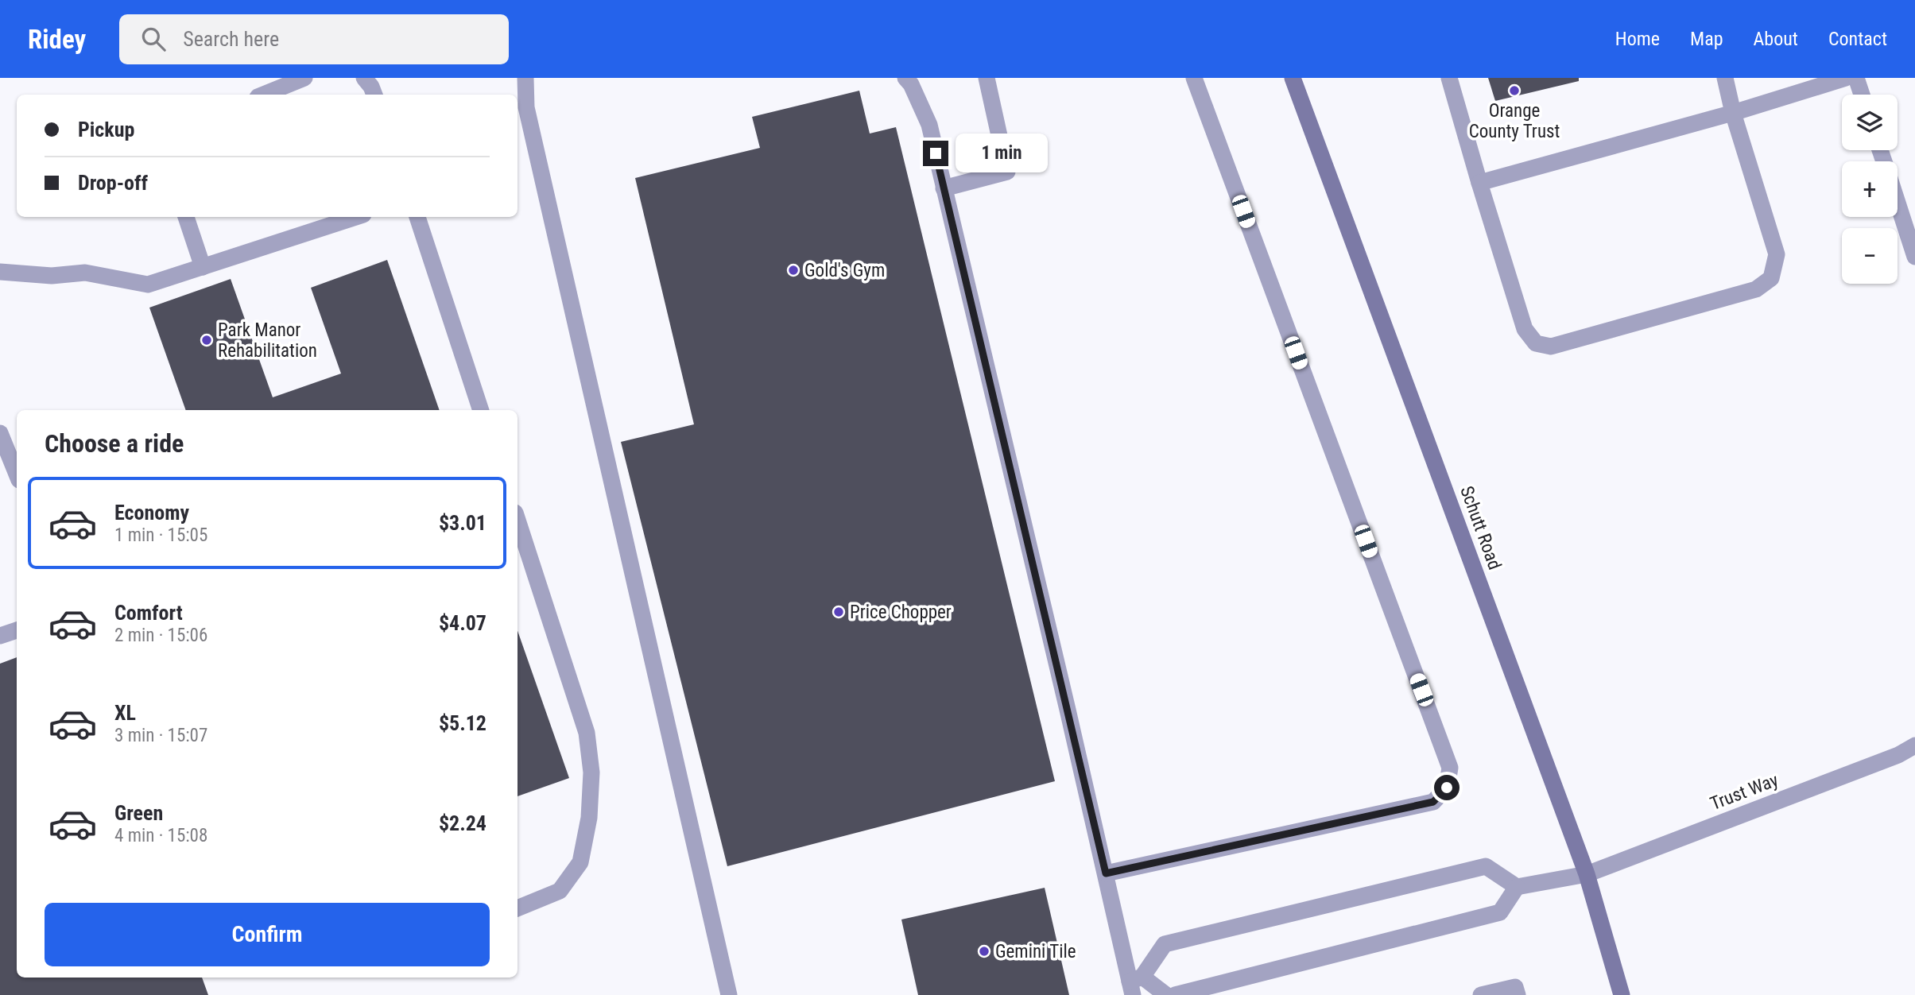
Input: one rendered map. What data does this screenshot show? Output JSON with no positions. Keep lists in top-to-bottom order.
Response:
{
  "streets": {
    "street": ["Schutt Road", "Trust Way"]
  },
  "crossings": [
    ["Schutt Road", "Trust Way"]
  ],
  "places": [
    "Orange County Trust",
    "Gold's Gym",
    "Park Manor Rehabilitation",
    "Price Chopper",
    "Gemini Tile"
  ],
  "page": {
    "header": "Ridey",
    "search": "Search here",
    "nav": [
      "Home",
      "Map",
      "About",
      "Contact"
    ],
    "map_buttons": ["+", "−"],
    "banner": ["Pickup", "Drop-off"],
    "bubble": "1 min",
    "heading": "Choose a ride",
    "list": [
      {
        "name": "Economy",
        "note": "1 min · 15:05",
        "value": "$3.01"
      },
      {
        "name": "Comfort",
        "note": "2 min · 15:06",
        "value": "$4.07"
      },
      {
        "name": "XL",
        "note": "3 min · 15:07",
        "value": "$5.12"
      },
      {
        "name": "Green",
        "note": "4 min · 15:08",
        "value": "$2.24"
      }
    ],
    "buttons": "Confirm"
  }
}
